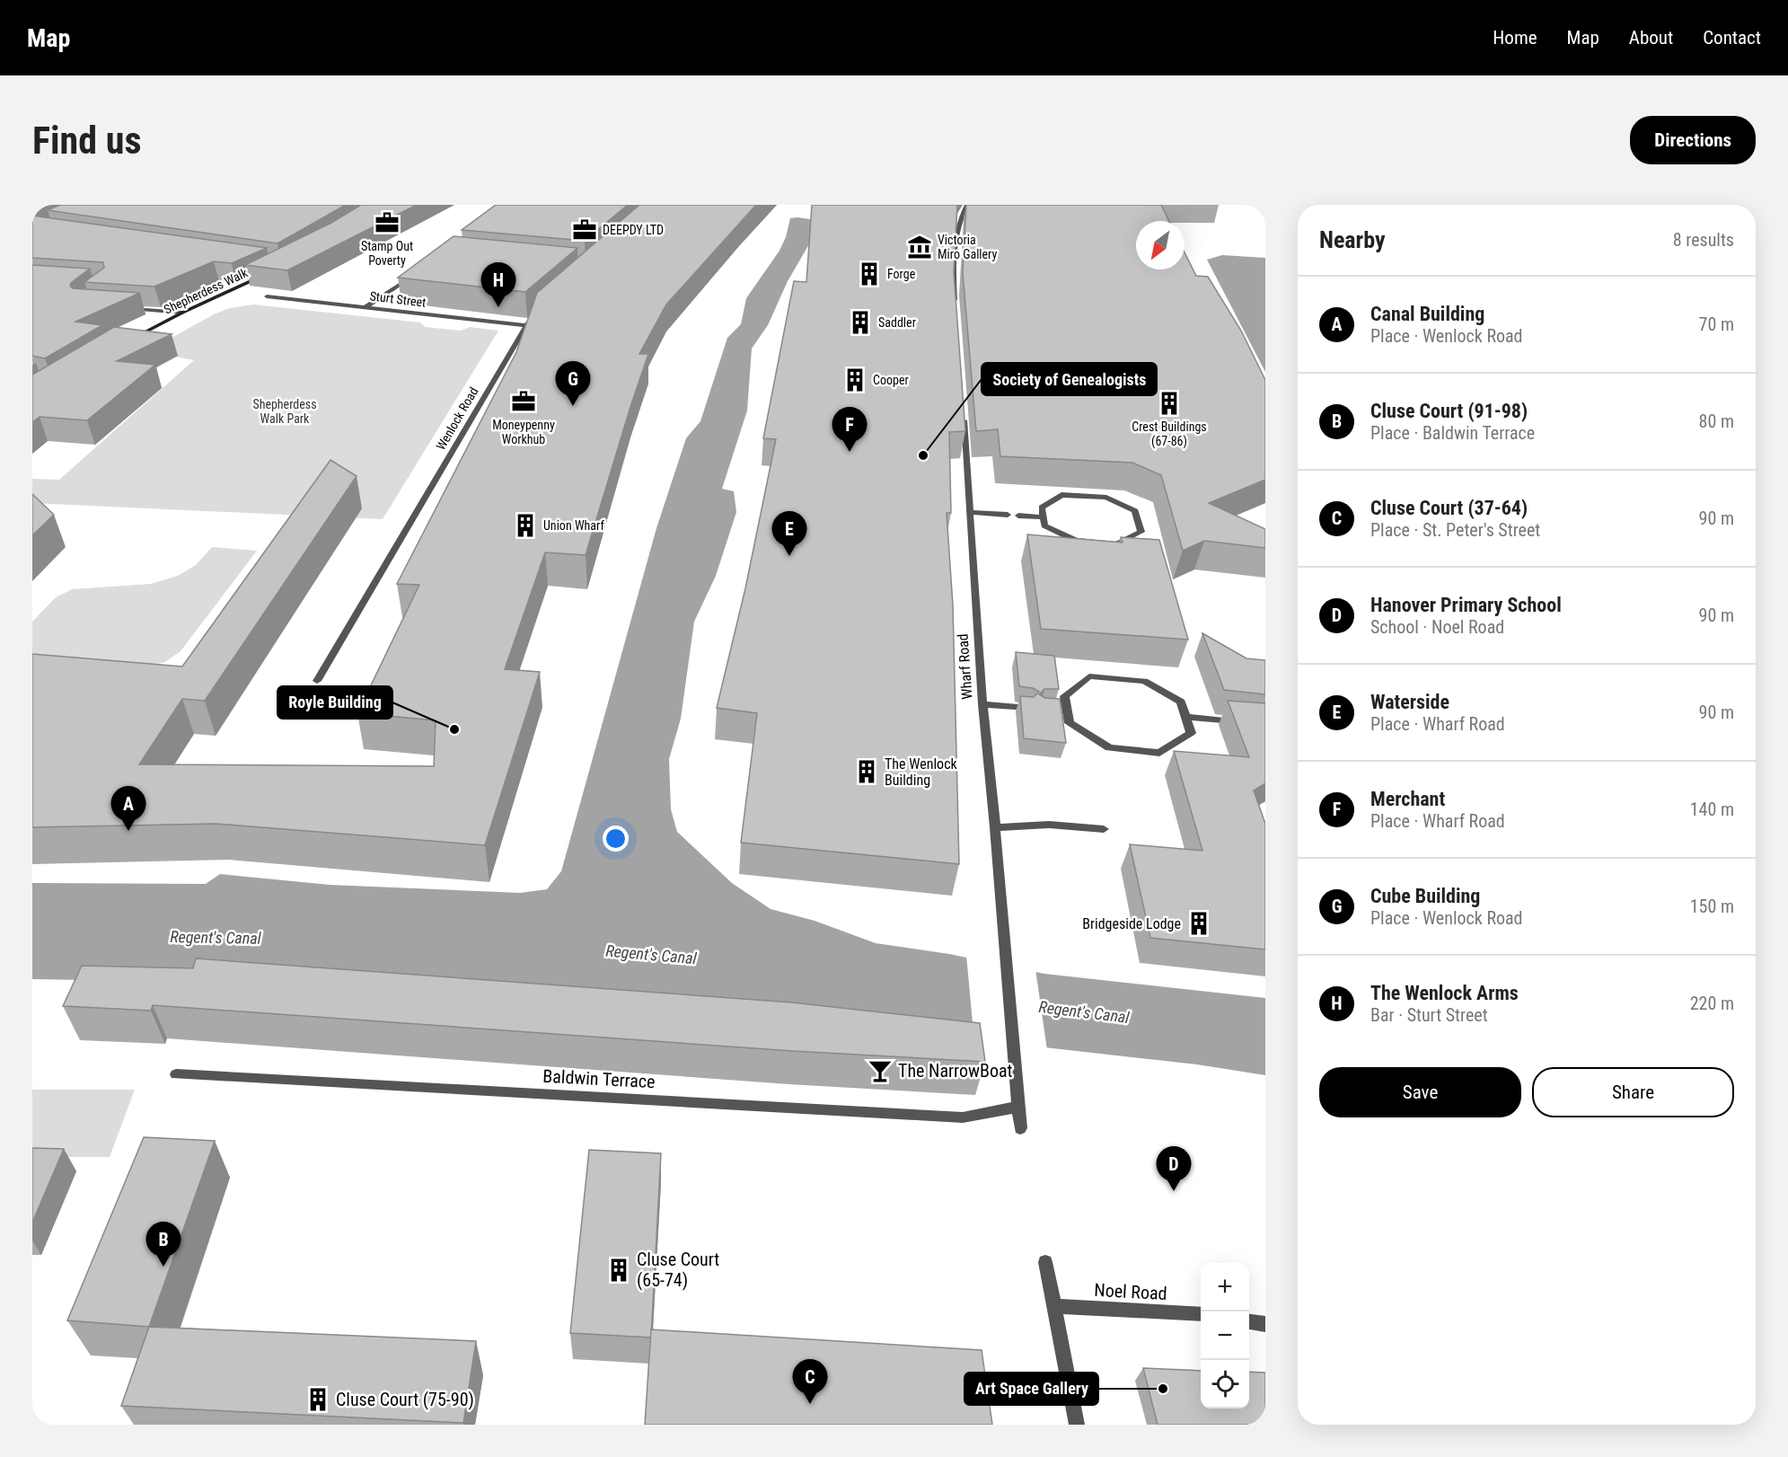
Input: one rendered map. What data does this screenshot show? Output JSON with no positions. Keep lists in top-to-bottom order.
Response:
{
  "streets": {
    "main road": ["Shepherdess Walk"],
    "street": [
      "Sturt Street",
      "Wenlock Road",
      "Wharf Road",
      "Baldwin Terrace",
      "Noel Road"
    ]
  },
  "crossings": [
    ["Sturt Street", "Wenlock Road"],
    ["Wharf Road", "Baldwin Terrace"]
  ],
  "water": ["Regent's Canal"],
  "parks": ["Shepherdess Walk Park"],
  "places": {
    "office": ["Stamp Out Poverty", "DEEPDY LTD", "Moneypenny Workhub"],
    "museum": ["Victoria Miro Gallery"],
    "building": [
      "Forge",
      "Saddler",
      "Cooper",
      "Crest Buildings (67-86)",
      "Union Wharf",
      "The Wenlock Building",
      "Bridgeside Lodge",
      "Cluse Court (65-74)",
      "Cluse Court (75-90)"
    ],
    "other": ["Society of Genealogists", "Royle Building", "Art Space Gallery"],
    "bar": ["The NarrowBoat"]
  },
  "north": "bottom left",
  "page": {
    "header": "Map",
    "nav": [
      "Home",
      "Map",
      "About",
      "Contact"
    ],
    "buttons": [
      "Directions",
      ["Save", "Share"]
    ],
    "title": "Find us",
    "heading": ["Nearby", "8 results"],
    "pins": [
      "H",
      "G",
      "F",
      "E",
      "A",
      "D",
      "B",
      "C"
    ],
    "list": [
      {
        "mark": "A",
        "name": "Canal Building",
        "note": "Place · Wenlock Road",
        "value": "70 m"
      },
      {
        "mark": "B",
        "name": "Cluse Court (91-98)",
        "note": "Place · Baldwin Terrace",
        "value": "80 m"
      },
      {
        "mark": "C",
        "name": "Cluse Court (37-64)",
        "note": "Place · St. Peter's Street",
        "value": "90 m"
      },
      {
        "mark": "D",
        "name": "Hanover Primary School",
        "note": "School · Noel Road",
        "value": "90 m"
      },
      {
        "mark": "E",
        "name": "Waterside",
        "note": "Place · Wharf Road",
        "value": "90 m"
      },
      {
        "mark": "F",
        "name": "Merchant",
        "note": "Place · Wharf Road",
        "value": "140 m"
      },
      {
        "mark": "G",
        "name": "Cube Building",
        "note": "Place · Wenlock Road",
        "value": "150 m"
      },
      {
        "mark": "H",
        "name": "The Wenlock Arms",
        "note": "Bar · Sturt Street",
        "value": "220 m"
      }
    ],
    "map_buttons": ["+", "−"]
  }
}
